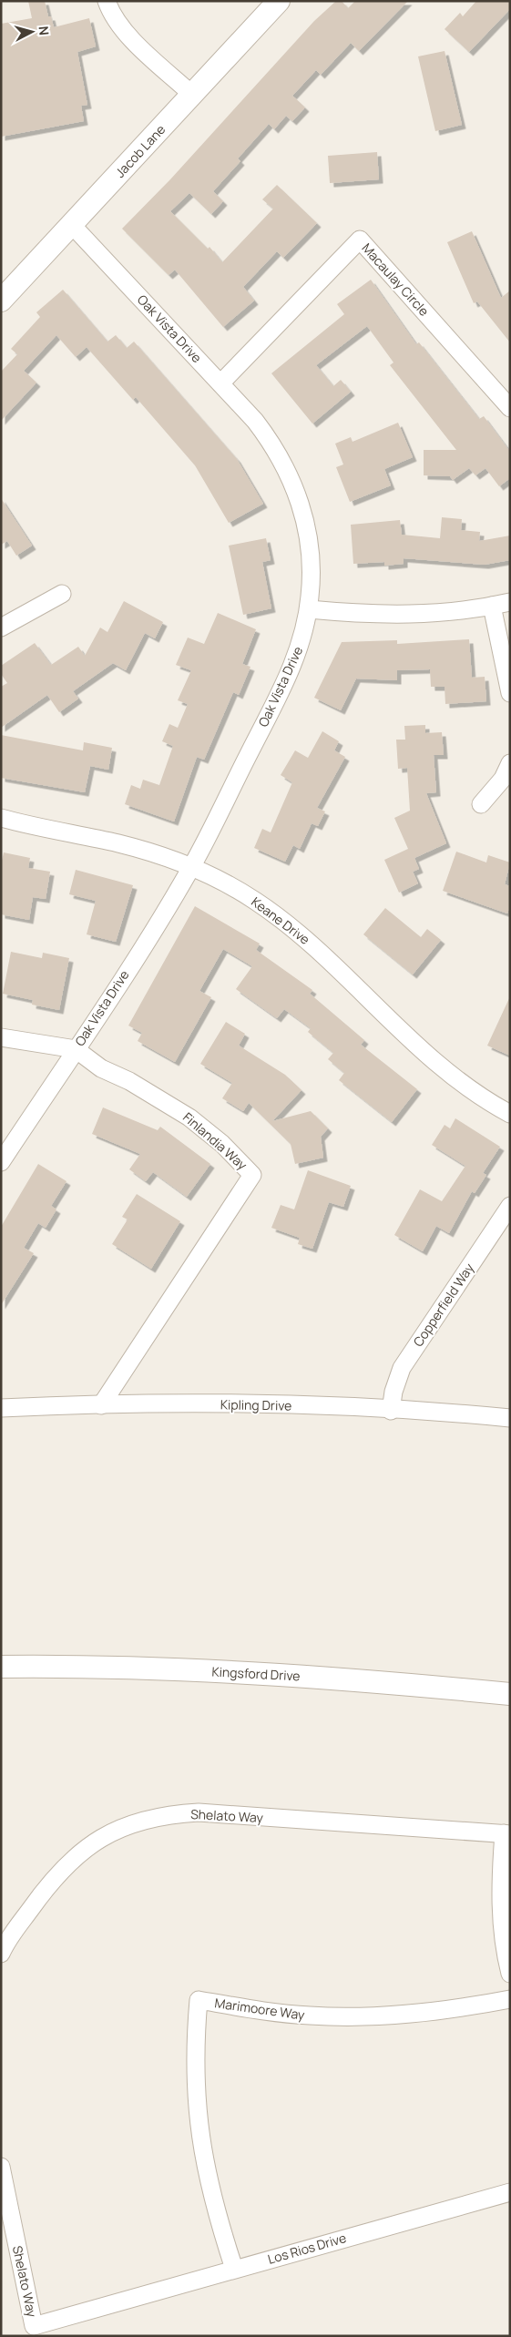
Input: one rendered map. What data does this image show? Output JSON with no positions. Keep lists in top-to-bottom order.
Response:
{
  "streets": {
    "street": [
      "Jacob Lane",
      "Macaulay Circle",
      "Oak Vista Drive",
      "Keane Drive",
      "Finlandia Way",
      "Copperfield Way",
      "Kipling Drive",
      "Kingsford Drive",
      "Shelato Way",
      "Marimoore Way",
      "Los Rios Drive"
    ]
  },
  "crossings": [
    ["Jacob Lane", "Oak Vista Drive"],
    ["Macaulay Circle", "Oak Vista Drive"],
    ["Oak Vista Drive", "Keane Drive"],
    ["Oak Vista Drive", "Finlandia Way"],
    ["Finlandia Way", "Kipling Drive"],
    ["Copperfield Way", "Kipling Drive"],
    ["Shelato Way", "Los Rios Drive"],
    ["Marimoore Way", "Los Rios Drive"]
  ],
  "north": "right"
}
